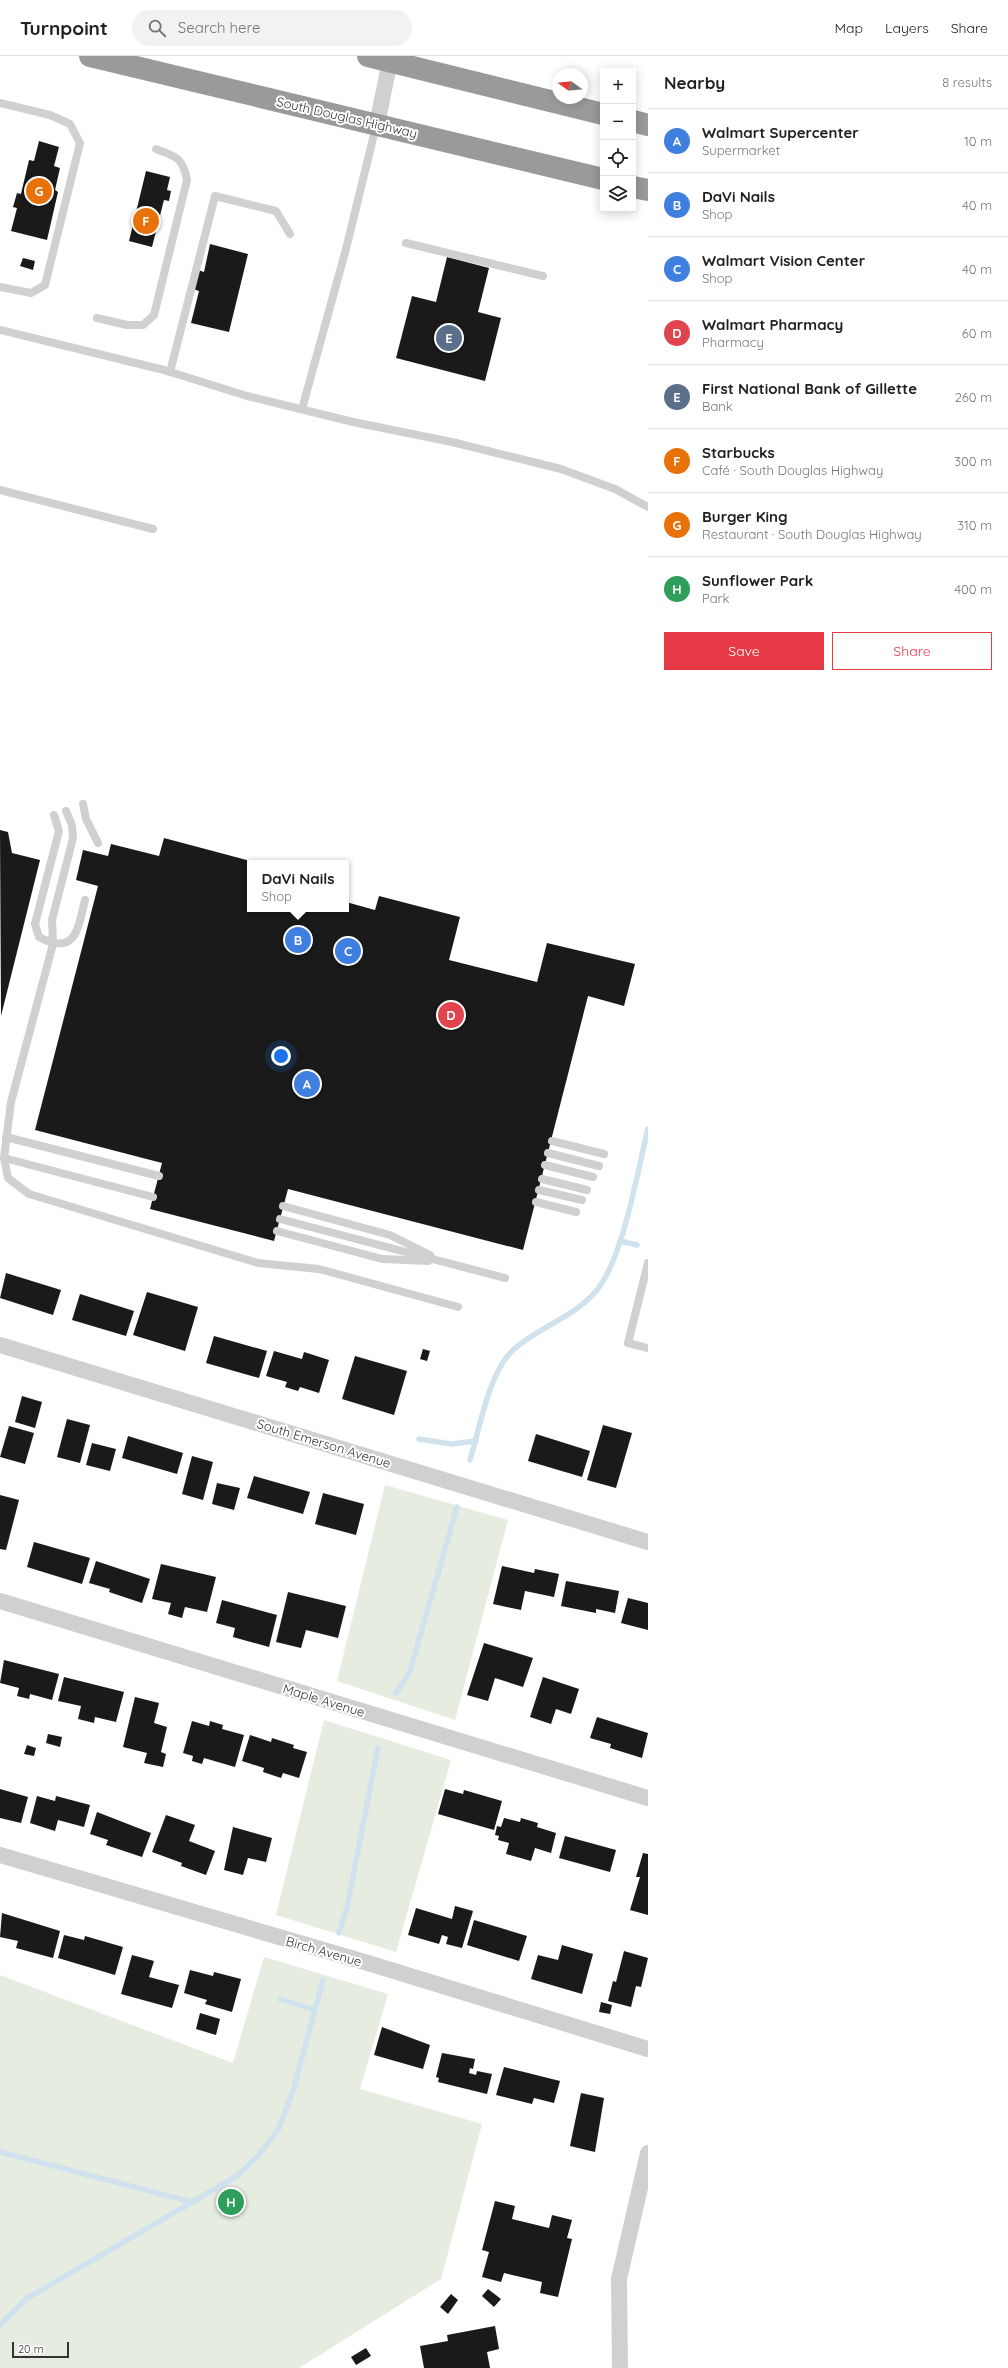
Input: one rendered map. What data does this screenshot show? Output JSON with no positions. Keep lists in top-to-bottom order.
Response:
{
  "streets": {
    "highway": ["South Douglas Highway"],
    "street": ["South Emerson Avenue", "Maple Avenue", "Birch Avenue"]
  },
  "scale_bar": "20 m",
  "north": "left",
  "page": {
    "header": "Turnpoint",
    "search": "Search here",
    "nav": ["Map", "Layers", "Share"],
    "heading": ["Nearby", "8 results"],
    "map_buttons": ["+", "−"],
    "list": [
      {
        "mark": "A",
        "name": "Walmart Supercenter",
        "note": "Supermarket",
        "value": "10 m"
      },
      {
        "mark": "B",
        "name": "DaVi Nails",
        "note": "Shop",
        "value": "40 m"
      },
      {
        "mark": "C",
        "name": "Walmart Vision Center",
        "note": "Shop",
        "value": "40 m"
      },
      {
        "mark": "D",
        "name": "Walmart Pharmacy",
        "note": "Pharmacy",
        "value": "60 m"
      },
      {
        "mark": "E",
        "name": "First National Bank of Gillette",
        "note": "Bank",
        "value": "260 m"
      },
      {
        "mark": "F",
        "name": "Starbucks",
        "note": "Café · South Douglas Highway",
        "value": "300 m"
      },
      {
        "mark": "G",
        "name": "Burger King",
        "note": "Restaurant · South Douglas Highway",
        "value": "310 m"
      },
      {
        "mark": "H",
        "name": "Sunflower Park",
        "note": "Park",
        "value": "400 m"
      }
    ],
    "pins": [
      "G",
      "F",
      "E",
      "B",
      "C",
      "D",
      "A",
      "H"
    ],
    "buttons": ["Save", "Share"],
    "popup": ["DaVi Nails", "Shop"],
    "scale": "20 m"
  }
}
